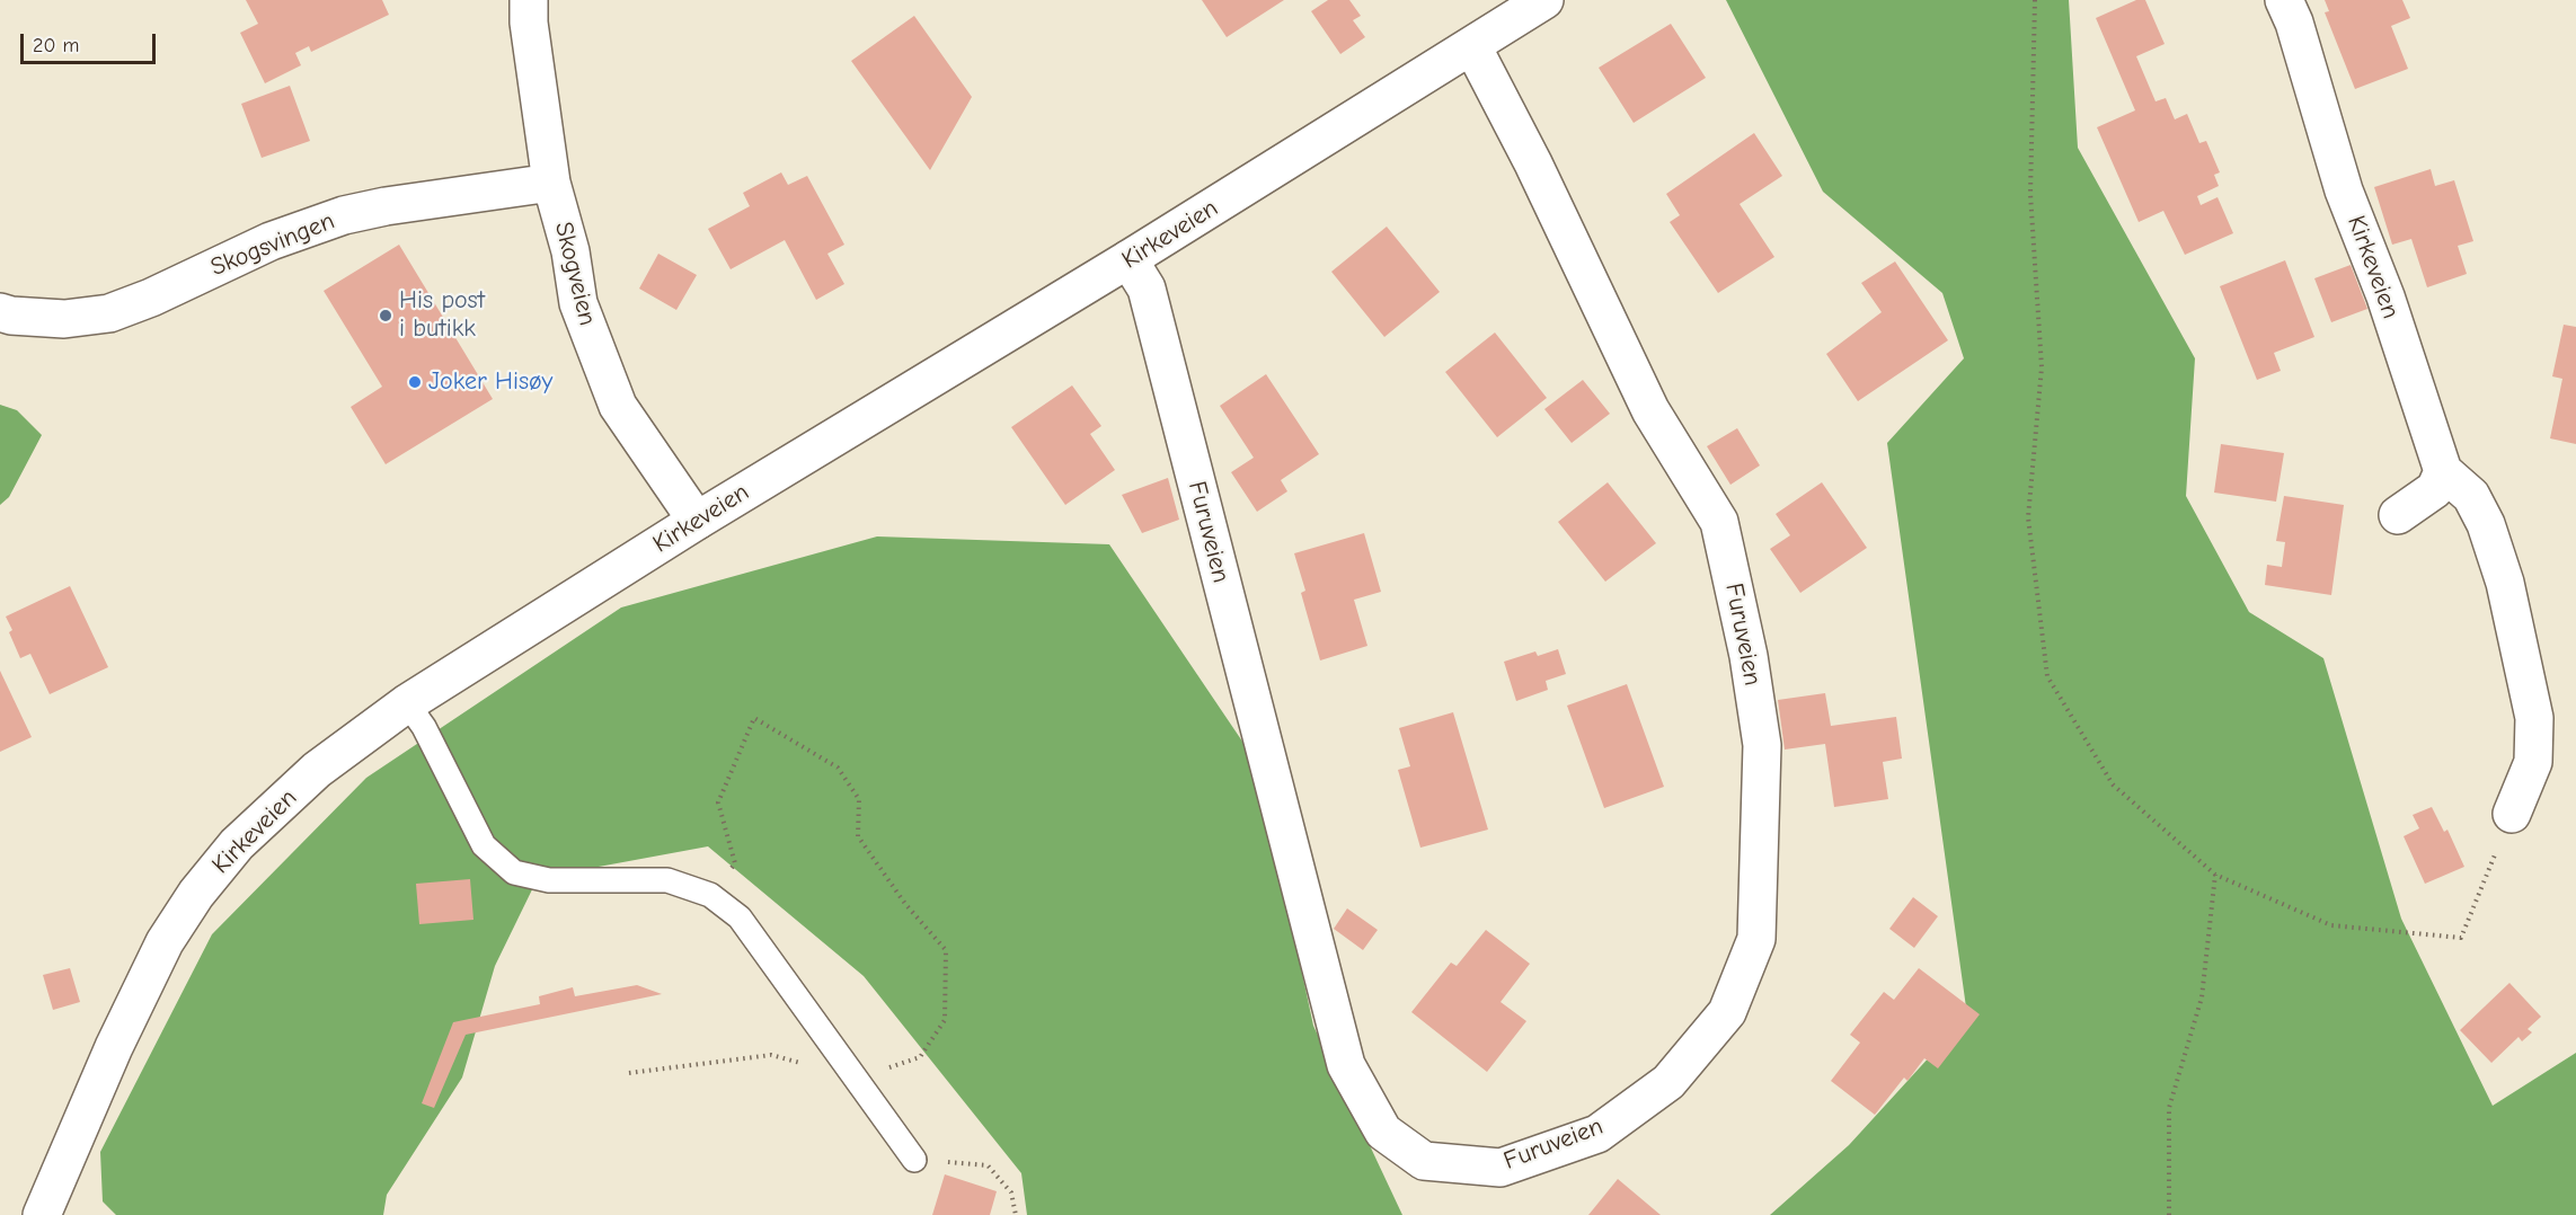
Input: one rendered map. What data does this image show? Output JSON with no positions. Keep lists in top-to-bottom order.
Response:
{
  "streets": {
    "street": [
      "Kirkeveien",
      "Skogsvingen",
      "Skogveien",
      "Furuveien"
    ]
  },
  "crossings": [
    ["Kirkeveien", "Skogveien"],
    ["Kirkeveien", "Furuveien"],
    ["Skogsvingen", "Skogveien"]
  ],
  "places": ["His post i butikk", "Joker Hisøy"],
  "scale_bar": "20 m"
}
